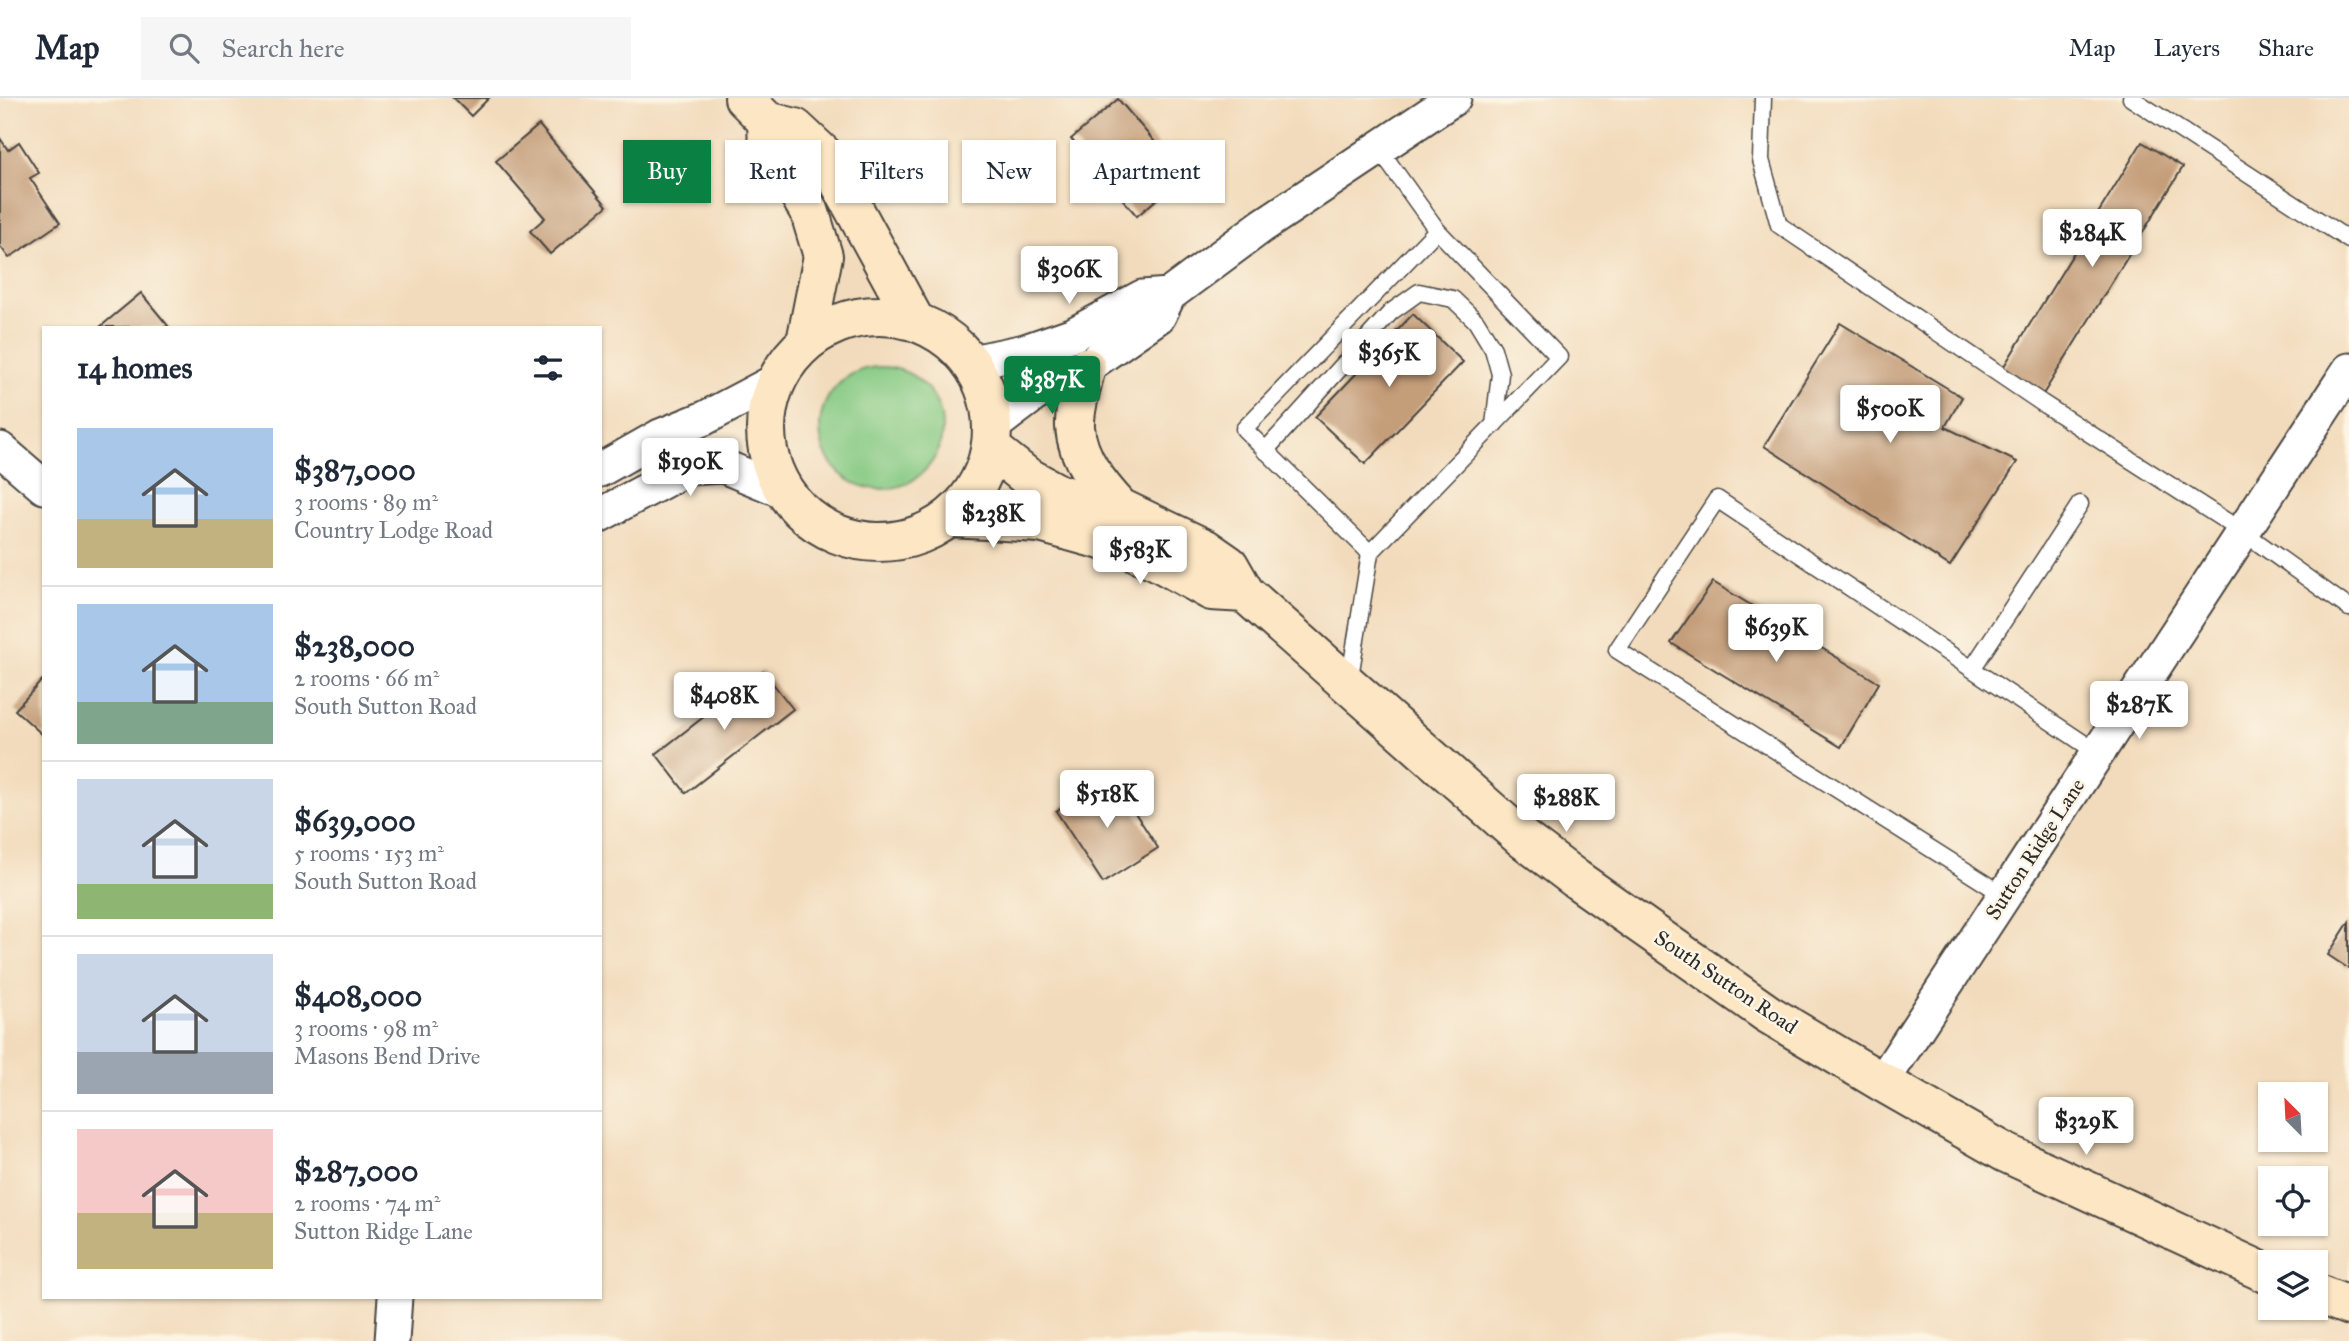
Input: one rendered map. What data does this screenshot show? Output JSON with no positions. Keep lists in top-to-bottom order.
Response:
{
  "streets": {
    "main road": ["South Sutton Road"],
    "street": ["Sutton Ridge Lane"]
  },
  "crossings": [
    ["Sutton Ridge Lane", "South Sutton Road"]
  ],
  "north": "top left",
  "page": {
    "header": "Map",
    "search": "Search here",
    "nav": ["Map", "Layers", "Share"],
    "chip": [
      "Buy",
      "Rent",
      "Filters",
      "New",
      "Apartment"
    ],
    "price": [
      "$284K",
      "$306K",
      "$365K",
      "$387K",
      "$500K",
      "$190K",
      "$238K",
      "$583K",
      "$639K",
      "$408K",
      "$287K",
      "$518K",
      "$288K",
      "$329K"
    ],
    "heading": "14 homes",
    "list": [
      {
        "name": "$387,000",
        "note": "3 rooms · 89 m² · Country Lodge Road"
      },
      {
        "name": "$238,000",
        "note": "2 rooms · 66 m² · South Sutton Road"
      },
      {
        "name": "$639,000",
        "note": "5 rooms · 153 m² · South Sutton Road"
      },
      {
        "name": "$408,000",
        "note": "3 rooms · 98 m² · Masons Bend Drive"
      },
      {
        "name": "$287,000",
        "note": "2 rooms · 74 m² · Sutton Ridge Lane"
      }
    ]
  }
}
